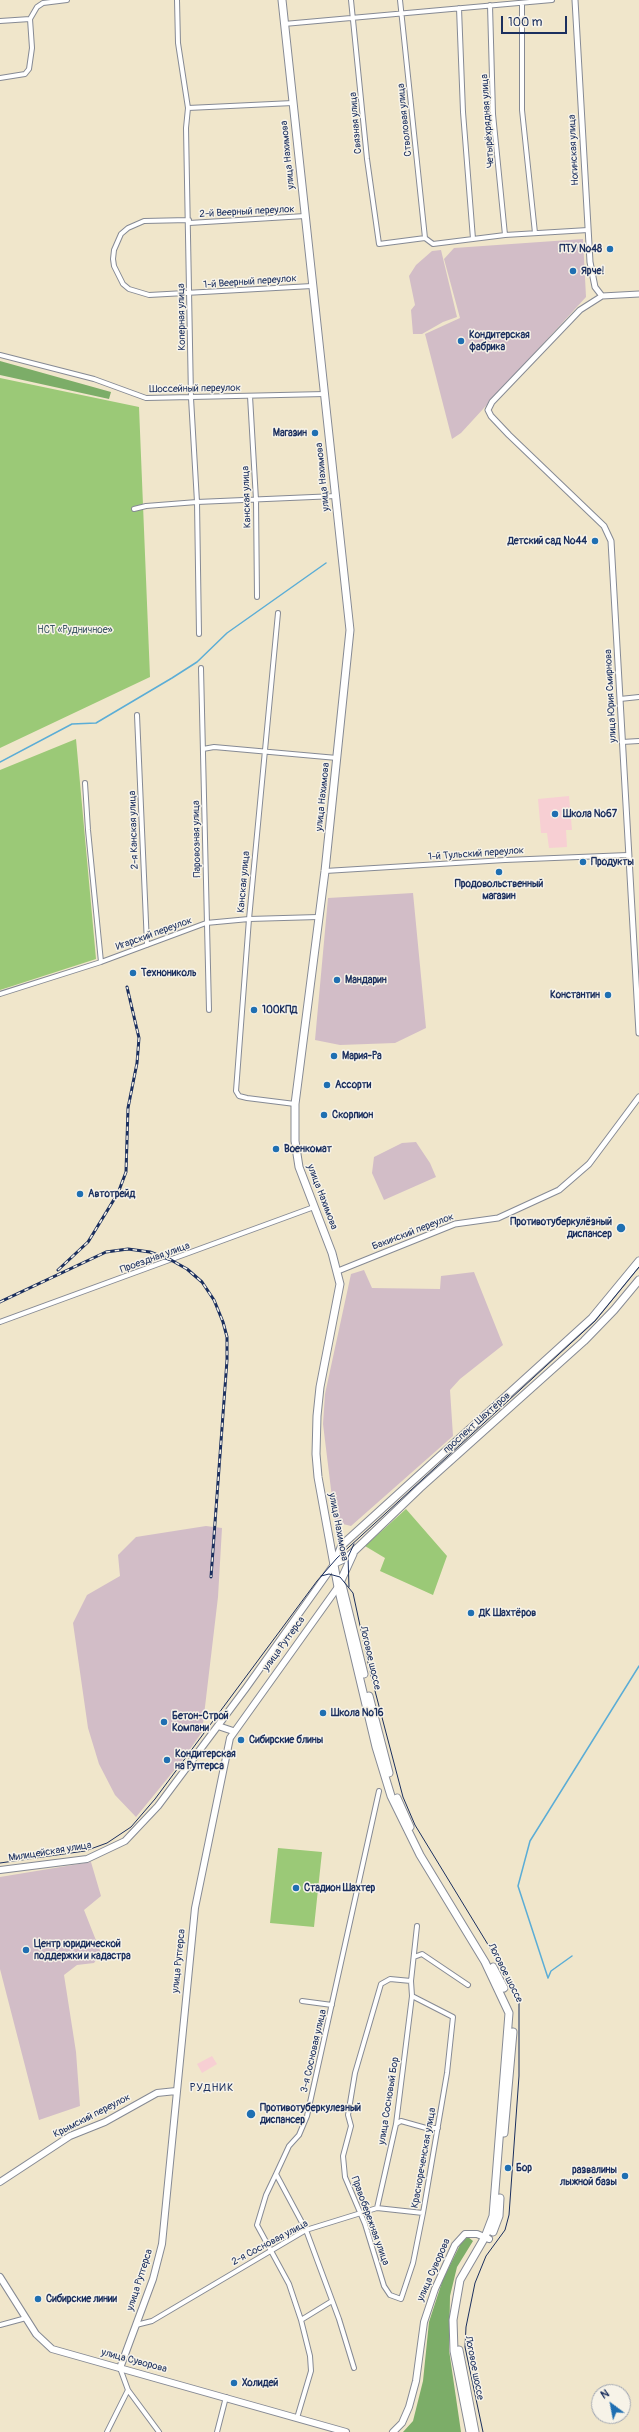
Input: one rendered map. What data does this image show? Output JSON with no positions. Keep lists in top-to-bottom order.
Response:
{
  "streets": {
    "main road": [
      "улица Нахимова",
      "проспект Шахтёров",
      "улица Рутгерса",
      "Логовое шоссе",
      "Милицейская улица",
      "Крымский переулок",
      "улица Суворова"
    ],
    "street": [
      "Стволовая улица",
      "Четырёхрядная улица",
      "Связная улица",
      "Ногинская улица",
      "2-й Веерный переулок",
      "1-й Веерный переулок",
      "Коперная улица",
      "Шоссейный переулок",
      "Канская улица",
      "улица Юрия Смирнова",
      "2-я Канская улица",
      "Паровозная улица",
      "1-й Тульский переулок",
      "Игарский переулок",
      "Бакинский переулок",
      "Проездная улица",
      "3-я Сосновая улица",
      "улица Сосновый Бор",
      "Краснореченская улица",
      "Правобережная улица",
      "2-я Сосновая улица"
    ]
  },
  "crossings": [
    ["Стволовая улица", "Связная улица"],
    ["Ногинская улица", "улица Юрия Смирнова"],
    ["улица Нахимова", "2-й Веерный переулок"],
    ["улица Нахимова", "1-й Веерный переулок"],
    ["улица Нахимова", "Шоссейный переулок"],
    ["улица Нахимова", "Канская улица"],
    ["улица Нахимова", "1-й Тульский переулок"],
    ["улица Нахимова", "Игарский переулок"],
    ["улица Нахимова", "Бакинский переулок"],
    ["улица Нахимова", "Проездная улица"],
    ["улица Нахимова", "проспект Шахтёров"],
    ["улица Нахимова", "улица Рутгерса"],
    ["улица Нахимова", "Логовое шоссе"],
    ["2-й Веерный переулок", "1-й Веерный переулок"],
    ["2-й Веерный переулок", "Коперная улица"],
    ["1-й Веерный переулок", "Коперная улица"],
    ["Коперная улица", "Шоссейный переулок"],
    ["Шоссейный переулок", "Канская улица"],
    ["Канская улица", "Игарский переулок"],
    ["улица Юрия Смирнова", "1-й Тульский переулок"],
    ["2-я Канская улица", "Игарский переулок"],
    ["Паровозная улица", "Игарский переулок"],
    ["проспект Шахтёров", "улица Рутгерса"],
    ["проспект Шахтёров", "Логовое шоссе"],
    ["улица Рутгерса", "Логовое шоссе"],
    ["улица Рутгерса", "Милицейская улица"],
    ["улица Рутгерса", "Крымский переулок"],
    ["улица Рутгерса", "2-я Сосновая улица"],
    ["улица Рутгерса", "улица Суворова"],
    ["Логовое шоссе", "улица Суворова"],
    ["3-я Сосновая улица", "2-я Сосновая улица"],
    ["улица Сосновый Бор", "Краснореченская улица"],
    ["улица Сосновый Бор", "Правобережная улица"],
    ["улица Сосновый Бор", "2-я Сосновая улица"],
    ["Краснореченская улица", "Правобережная улица"],
    ["Краснореченская улица", "2-я Сосновая улица"],
    ["Правобережная улица", "2-я Сосновая улица"]
  ],
  "districts": ["РУДНИК"],
  "parks": ["НСТ «Рудничное»"],
  "places": [
    "ПТУ №48",
    "Ярче!",
    "Кондитерская фабрика",
    "Магазин",
    "Детский сад №44",
    "Школа №67",
    "Продукты",
    "Продовольственный магазин",
    "Технониколь",
    "Мандарин",
    "Константин",
    "100КПД",
    "Мария-Ра",
    "Ассорти",
    "Скорпион",
    "Военкомат",
    "Автотрейд",
    "Противотуберкулёзный диспансер",
    "ДК Шахтёров",
    "Школа №16",
    "Бетон-Строй Компани",
    "Сибирские блины",
    "Кондитерская на Рутгерса",
    "Стадион Шахтер",
    "Центр юридической поддержки и кадастра",
    "Противотуберкулезный диспансер",
    "Бор",
    "развалины лыжной базы",
    "Сибирские линии",
    "Холидей"
  ],
  "scale_bar": "100 m",
  "north": "top left"
}
